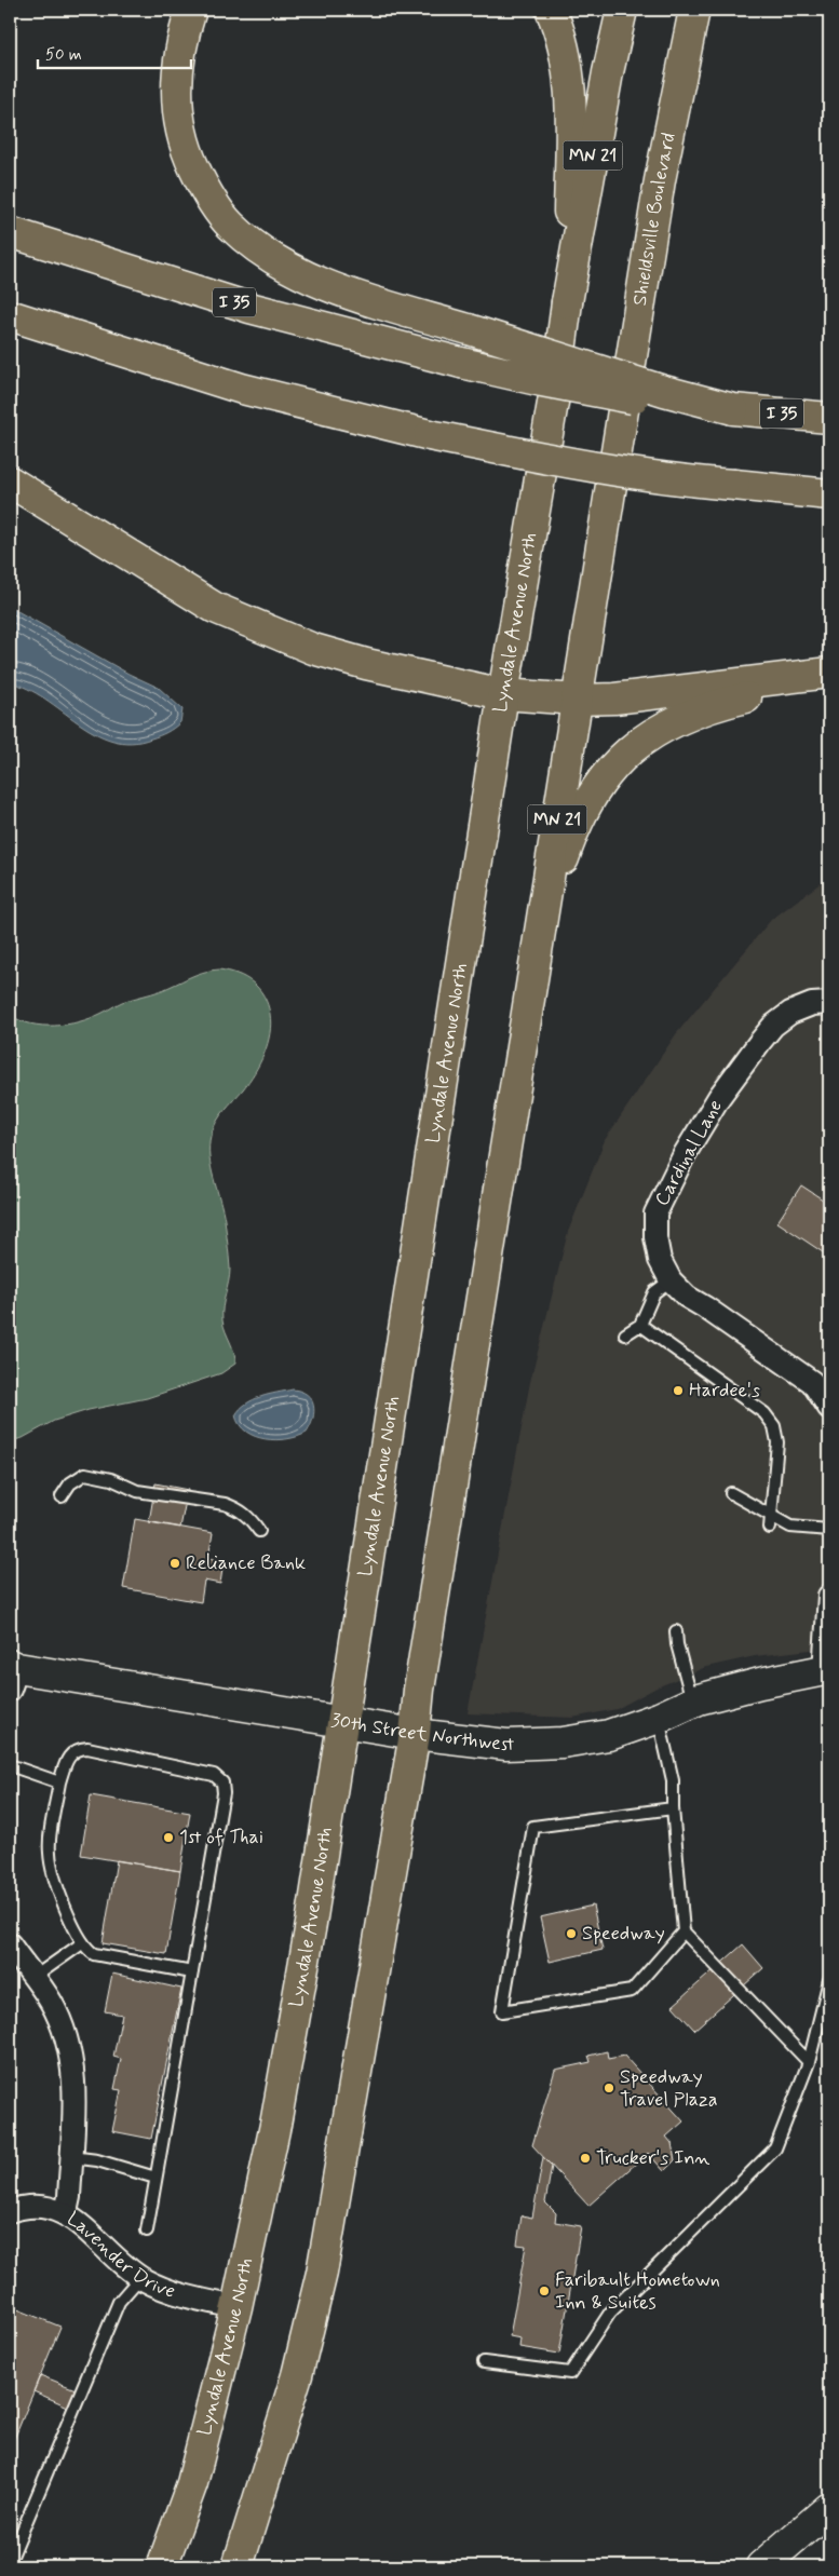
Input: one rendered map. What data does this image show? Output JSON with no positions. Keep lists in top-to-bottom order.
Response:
{
  "streets": {
    "main road": [
      "MN 21",
      "Shieldsville Boulevard",
      "I 35",
      "Lyndale Avenue North"
    ],
    "street": ["Cardinal Lane", "30th Street Northwest", "Lavender Drive"]
  },
  "crossings": [
    ["MN 21", "Shieldsville Boulevard"],
    ["MN 21", "Lyndale Avenue North"],
    ["Lyndale Avenue North", "30th Street Northwest"],
    ["Lyndale Avenue North", "Lavender Drive"]
  ],
  "places": [
    "Hardee's",
    "Reliance Bank",
    "1st of Thai",
    "Speedway",
    "Speedway Travel Plaza",
    "Trucker's Inn",
    "Faribault Hometown Inn & Suites"
  ],
  "scale_bar": "50 m"
}
